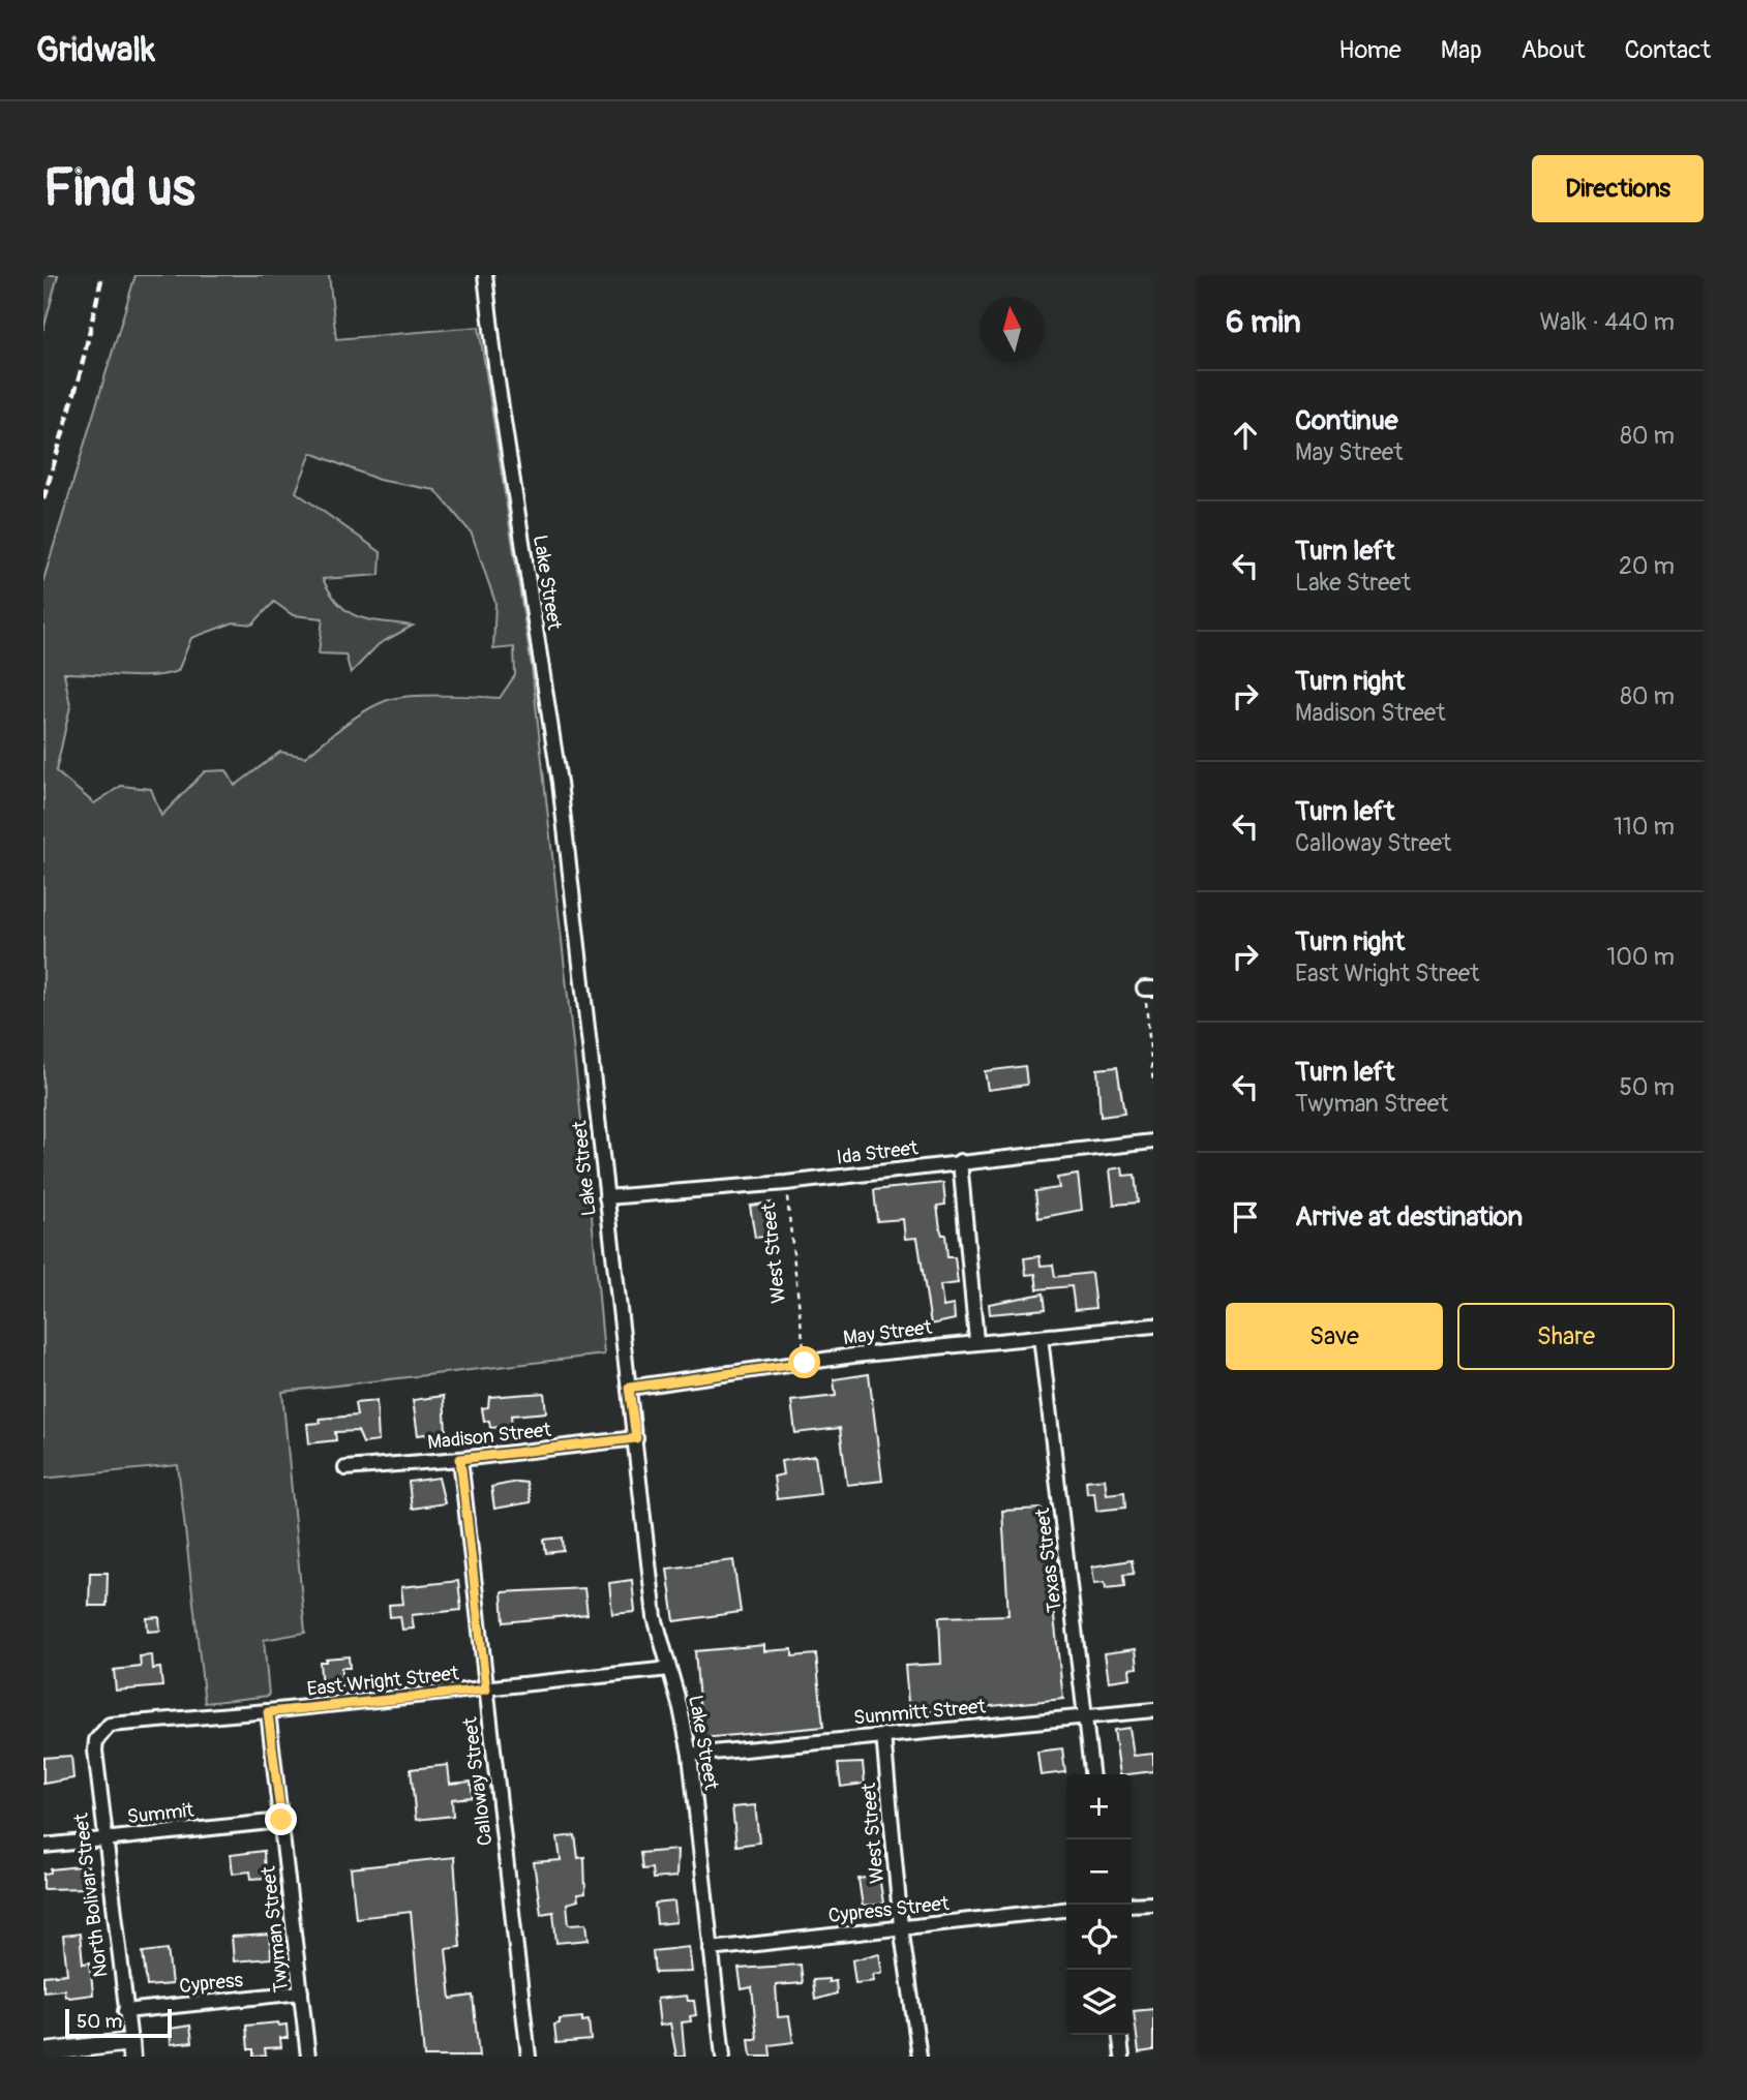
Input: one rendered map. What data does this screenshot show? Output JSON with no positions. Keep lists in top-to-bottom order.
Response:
{
  "streets": {
    "street": [
      "Lake Street",
      "Ida Street",
      "West Street",
      "May Street",
      "Madison Street",
      "Texas Street",
      "East Wright Street",
      "Summitt Street",
      "Calloway Street",
      "Summit",
      "North Bolivar Street",
      "Cypress Street",
      "Twyman Street",
      "Cypress"
    ]
  },
  "crossings": [
    ["Lake Street", "Ida Street"],
    ["Lake Street", "May Street"],
    ["Lake Street", "Madison Street"],
    ["Lake Street", "East Wright Street"],
    ["Lake Street", "Summitt Street"],
    ["Lake Street", "Cypress Street"],
    ["Ida Street", "West Street"],
    ["West Street", "May Street"],
    ["West Street", "Summitt Street"],
    ["West Street", "Cypress Street"],
    ["May Street", "Texas Street"],
    ["Madison Street", "Calloway Street"],
    ["Texas Street", "Summitt Street"],
    ["East Wright Street", "Calloway Street"],
    ["East Wright Street", "North Bolivar Street"],
    ["East Wright Street", "Twyman Street"],
    ["Summit", "North Bolivar Street"],
    ["Summit", "Twyman Street"],
    ["North Bolivar Street", "Cypress"],
    ["Twyman Street", "Cypress"]
  ],
  "scale_bar": "50 m",
  "north": "top",
  "page": {
    "header": "Gridwalk",
    "nav": [
      "Home",
      "Map",
      "About",
      "Contact"
    ],
    "buttons": [
      "Directions",
      ["Save", "Share"]
    ],
    "title": "Find us",
    "heading": ["6 min", "Walk · 440 m"],
    "list": [
      ["Continue", "May Street", "80 m"],
      ["Turn left", "Lake Street", "20 m"],
      ["Turn right", "Madison Street", "80 m"],
      ["Turn left", "Calloway Street", "110 m"],
      ["Turn right", "East Wright Street", "100 m"],
      ["Turn left", "Twyman Street", "50 m"],
      "Arrive at destination"
    ],
    "map_buttons": ["+", "−"],
    "scale": "50 m"
  }
}
